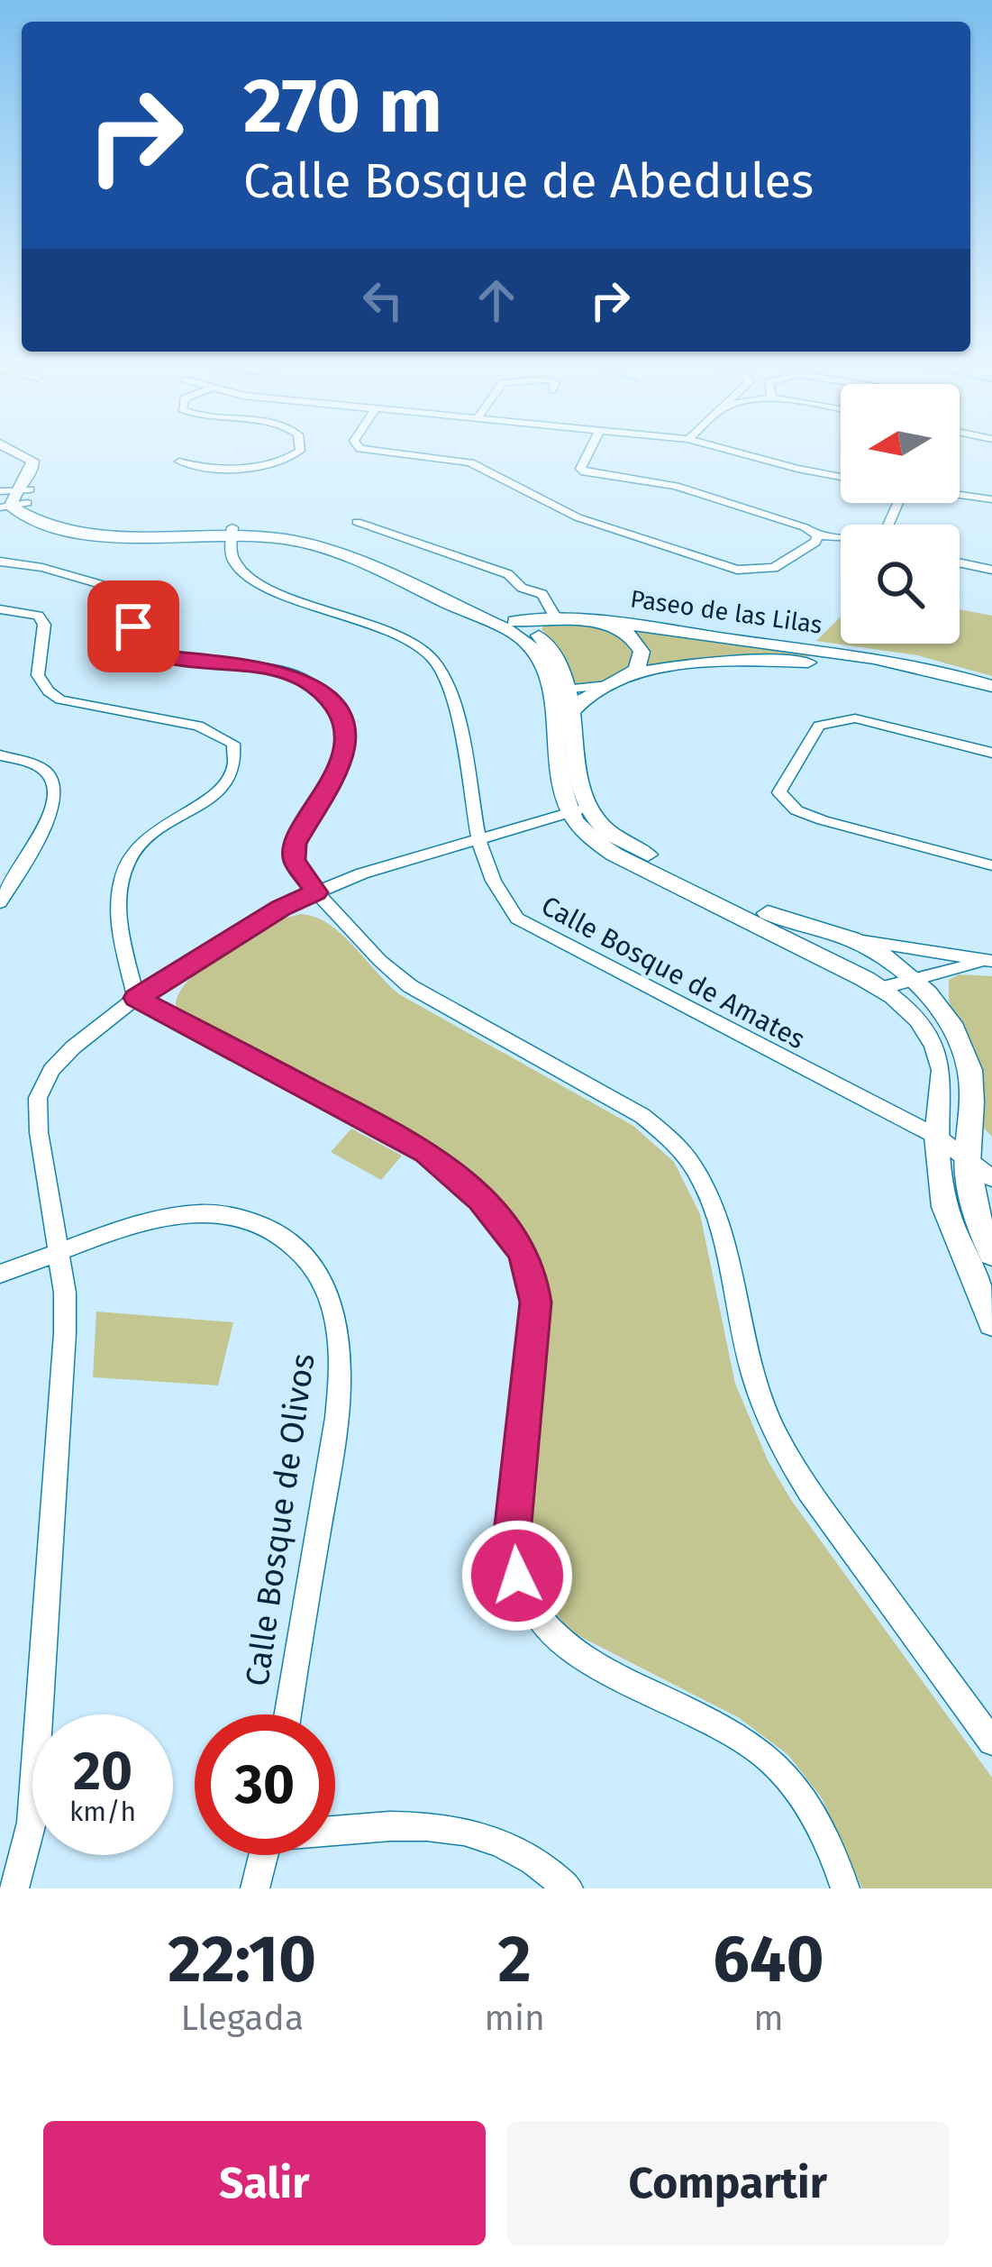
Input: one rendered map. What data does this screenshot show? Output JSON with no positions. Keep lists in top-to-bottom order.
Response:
{
  "streets": {
    "street": ["Paseo de las Lilas", "Calle Bosque de Amates", "Calle Bosque de Olivos"]
  },
  "north": "left",
  "page": {
    "turn": ["270 m", "Calle Bosque de Abedules"],
    "speed": "20 km/h",
    "limit": "30",
    "eta": [
      "22:10",
      "Llegada",
      "2",
      "min",
      "640",
      "m"
    ],
    "buttons": ["Salir", "Compartir"]
  }
}
